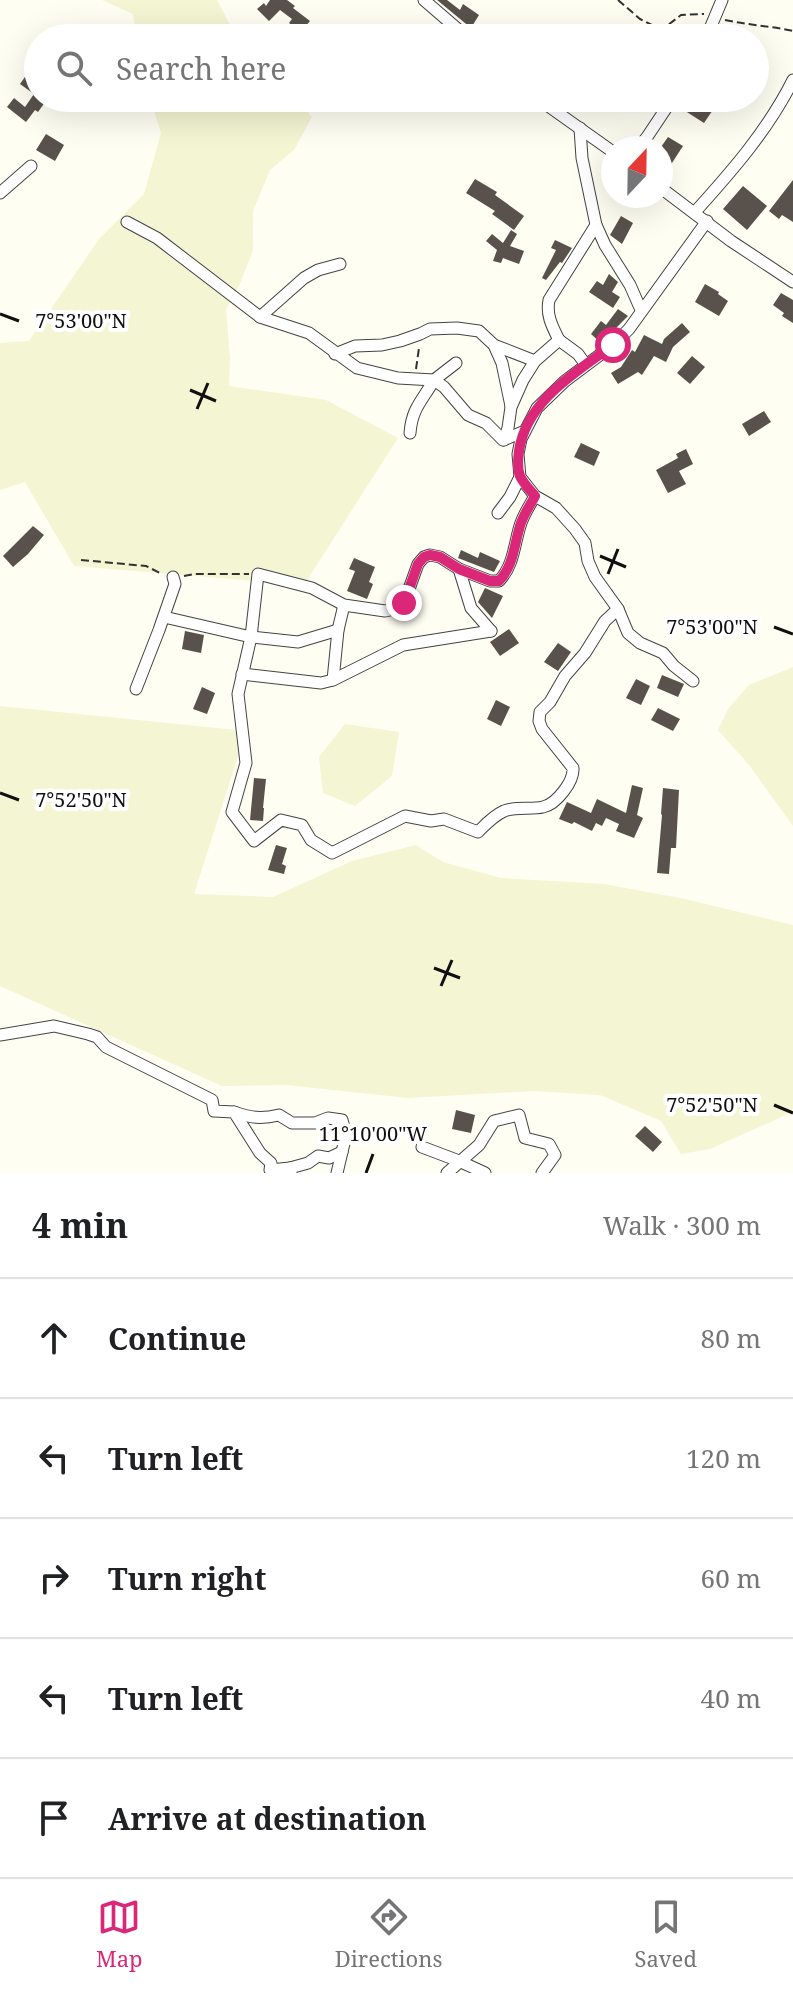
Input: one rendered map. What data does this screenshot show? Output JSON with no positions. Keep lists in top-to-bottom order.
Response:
{
  "north": "top",
  "page": {
    "search": "Search here",
    "heading": ["4 min", "Walk · 300 m"],
    "list": [
      ["Continue", "80 m"],
      ["Turn left", "120 m"],
      ["Turn right", "60 m"],
      ["Turn left", "40 m"],
      "Arrive at destination"
    ],
    "nav": ["Map", "Directions", "Saved"]
  },
  "coordinates": ["7°53'00\"N", "7°52'50\"N", "11°10'00\"W"]
}
